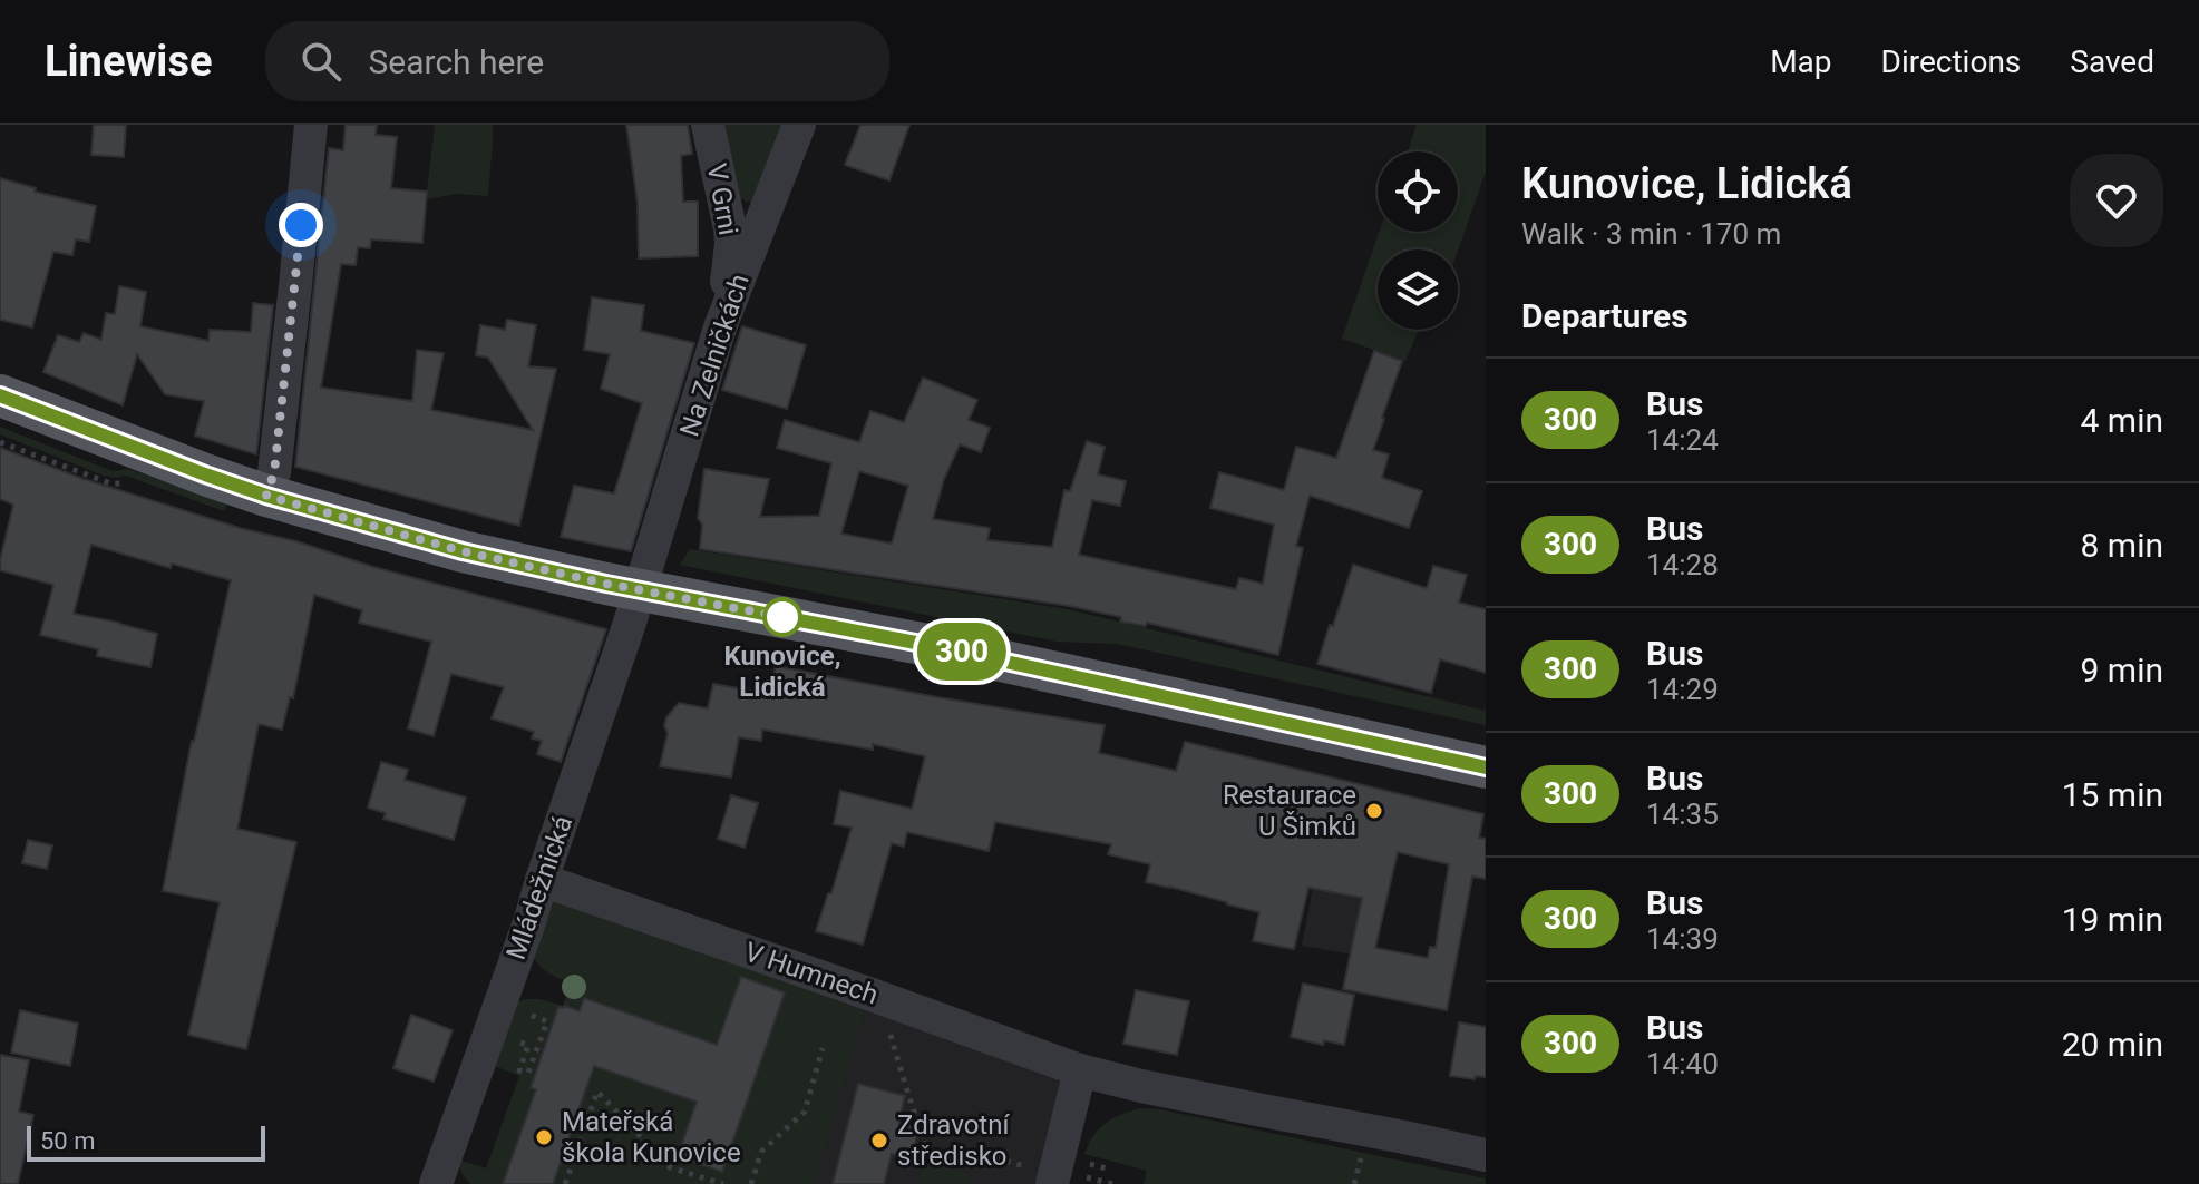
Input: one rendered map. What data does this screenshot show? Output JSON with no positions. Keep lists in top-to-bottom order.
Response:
{
  "streets": {
    "street": [
      "V Grni",
      "Na Zelničkách",
      "Mládežnická",
      "V Humnech"
    ]
  },
  "crossings": [
    ["V Grni", "Na Zelničkách"],
    ["Na Zelničkách", "Mládežnická"],
    ["Mládežnická", "V Humnech"]
  ],
  "places": [
    "Kunovice, Lidická",
    "Restaurace U Šimků",
    "Mateřská škola Kunovice",
    "Zdravotní středisko"
  ],
  "lines": ["bus line 300"],
  "scale_bar": "50 m",
  "page": {
    "header": "Linewise",
    "search": "Search here",
    "nav": ["Map", "Directions", "Saved"],
    "on_map": "300",
    "heading": [
      ["Kunovice, Lidická", "Walk · 3 min · 170 m"],
      "Departures"
    ],
    "list": [
      {
        "mark": "300",
        "name": "Bus",
        "note": "14:24",
        "value": "4 min"
      },
      {
        "mark": "300",
        "name": "Bus",
        "note": "14:28",
        "value": "8 min"
      },
      {
        "mark": "300",
        "name": "Bus",
        "note": "14:29",
        "value": "9 min"
      },
      {
        "mark": "300",
        "name": "Bus",
        "note": "14:35",
        "value": "15 min"
      },
      {
        "mark": "300",
        "name": "Bus",
        "note": "14:39",
        "value": "19 min"
      },
      {
        "mark": "300",
        "name": "Bus",
        "note": "14:40",
        "value": "20 min"
      }
    ],
    "scale": "50 m"
  }
}
